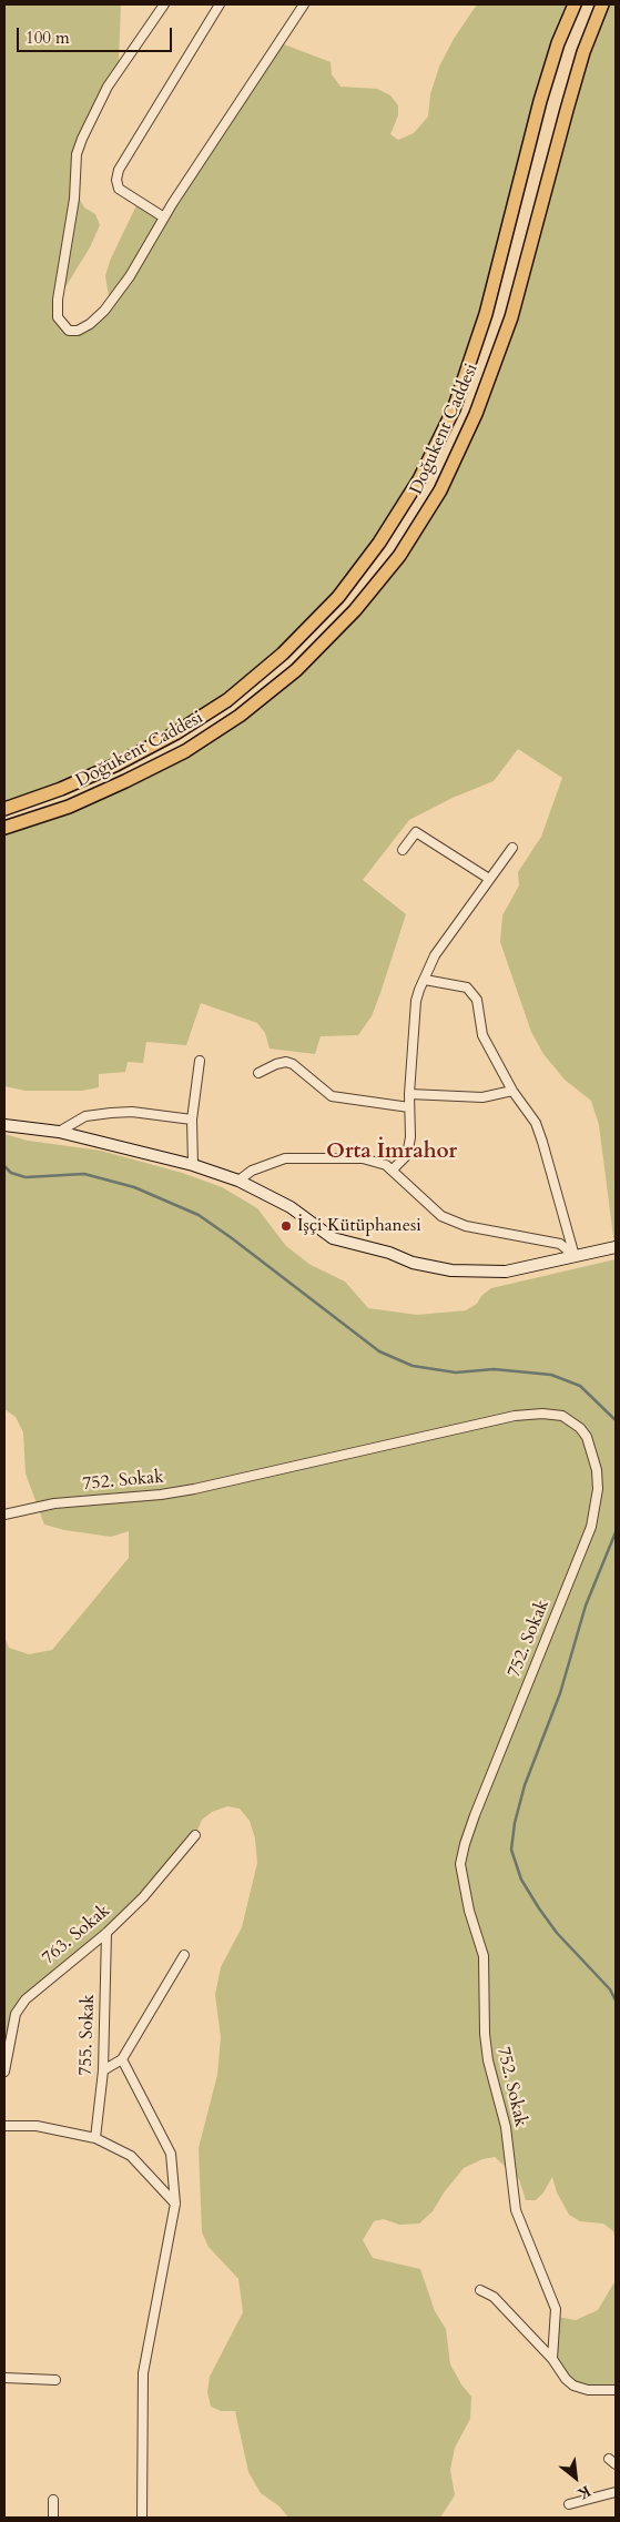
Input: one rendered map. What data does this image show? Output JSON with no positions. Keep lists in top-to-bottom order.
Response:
{
  "streets": {
    "main road": ["Doğukent Caddesi"],
    "street": ["752. Sokak", "763. Sokak", "755. Sokak"]
  },
  "crossings": [
    ["763. Sokak", "755. Sokak"]
  ],
  "districts": ["Orta İmrahor"],
  "places": ["İşçi Kütüphanesi"],
  "scale_bar": "100 m",
  "north": "bottom right"
}
